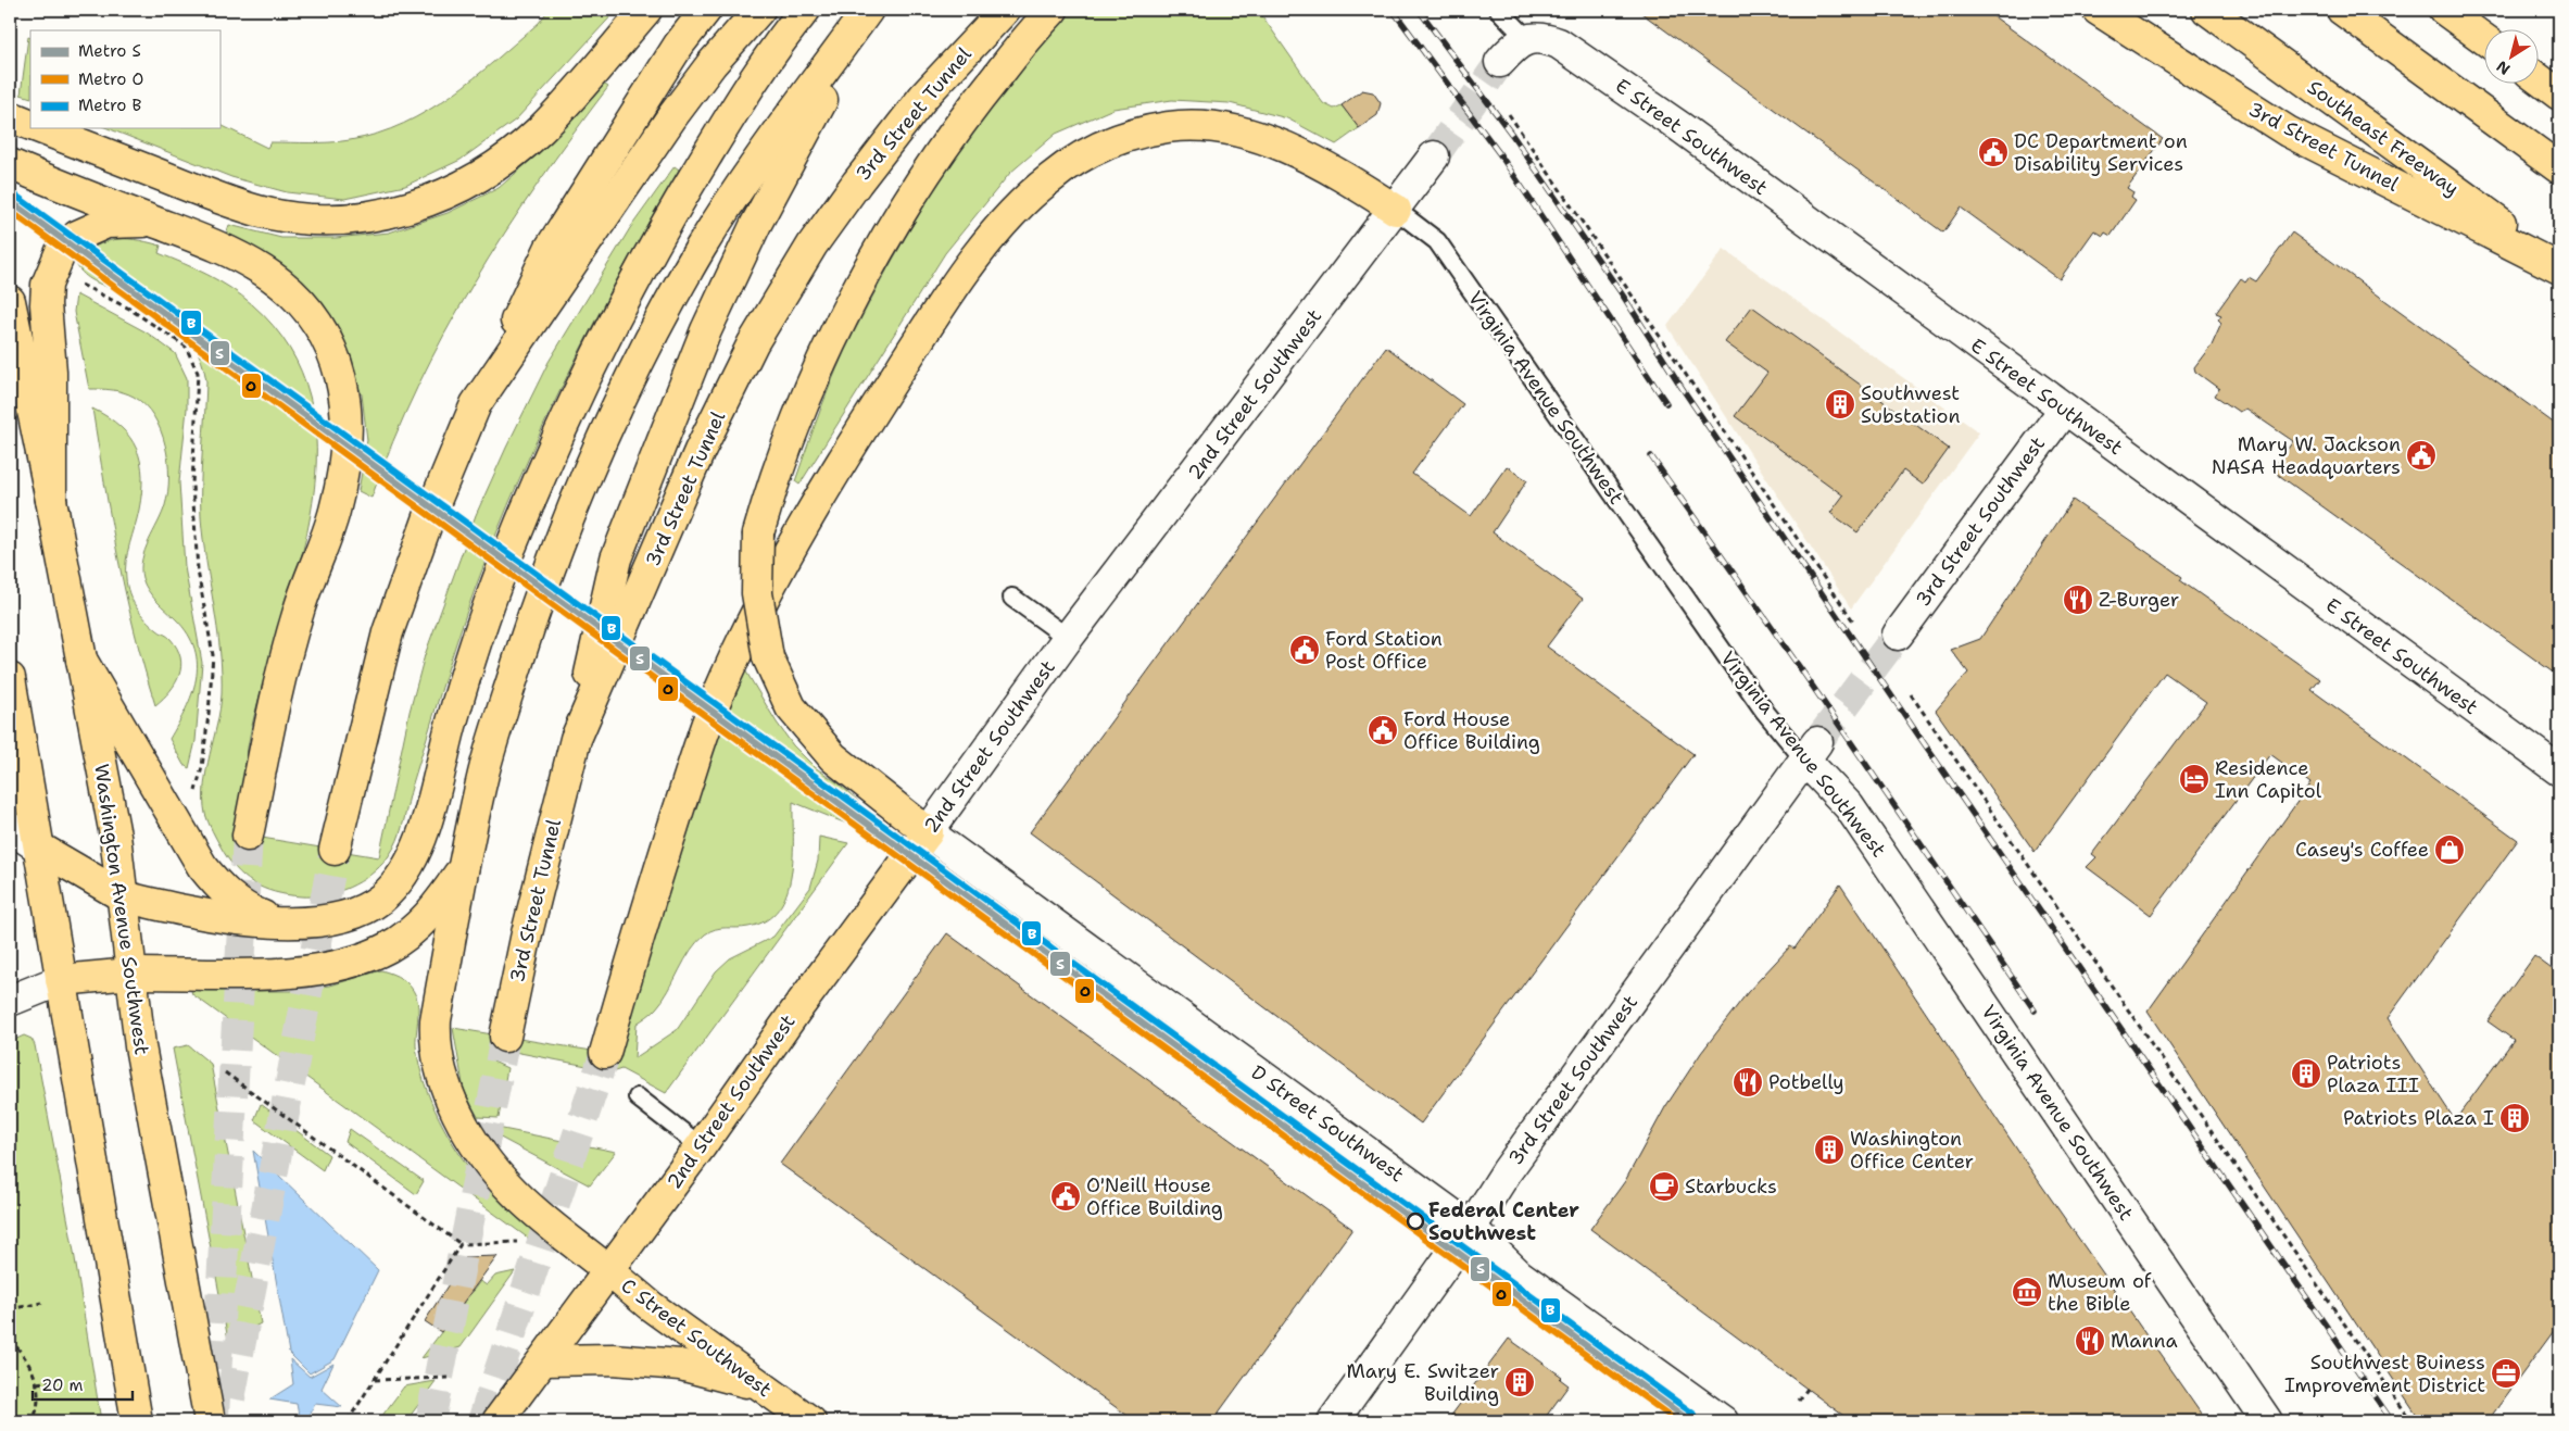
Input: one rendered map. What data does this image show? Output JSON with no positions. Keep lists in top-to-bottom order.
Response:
{
  "streets": {
    "main road": [
      "3rd Street Tunnel",
      "Southeast Freeway",
      "2nd Street Southwest",
      "Washington Avenue Southwest",
      "C Street Southwest"
    ],
    "street": [
      "E Street Southwest",
      "Virginia Avenue Southwest",
      "3rd Street Southwest",
      "D Street Southwest"
    ]
  },
  "crossings": [
    ["3rd Street Tunnel", "Southeast Freeway"],
    ["E Street Southwest", "3rd Street Southwest"],
    ["2nd Street Southwest", "Virginia Avenue Southwest"],
    ["2nd Street Southwest", "D Street Southwest"],
    ["2nd Street Southwest", "C Street Southwest"],
    ["Virginia Avenue Southwest", "3rd Street Southwest"],
    ["3rd Street Southwest", "D Street Southwest"]
  ],
  "places": {
    "public building": [
      "DC Department on Disability Services",
      "Mary W. Jackson NASA Headquarters",
      "Ford Station Post Office",
      "Ford House Office Building",
      "O'Neill House Office Building"
    ],
    "building": [
      "Southwest Substation",
      "Patriots Plaza III",
      "Patriots Plaza I",
      "Washington Office Center",
      "Mary E. Switzer Building"
    ],
    "restaurant": ["Z-Burger", "Potbelly", "Manna"],
    "hotel": ["Residence Inn Capitol"],
    "shop": ["Casey's Coffee"],
    "cafe": ["Starbucks"],
    "other": ["Federal Center Southwest"],
    "museum": ["Museum of the Bible"],
    "office": ["Southwest Buiness Improvement District"]
  },
  "lines": ["metro line B", "metro line S", "metro line O"],
  "legend": ["Metro S", "Metro O", "Metro B"],
  "scale_bar": "20 m",
  "north": "bottom left"
}
